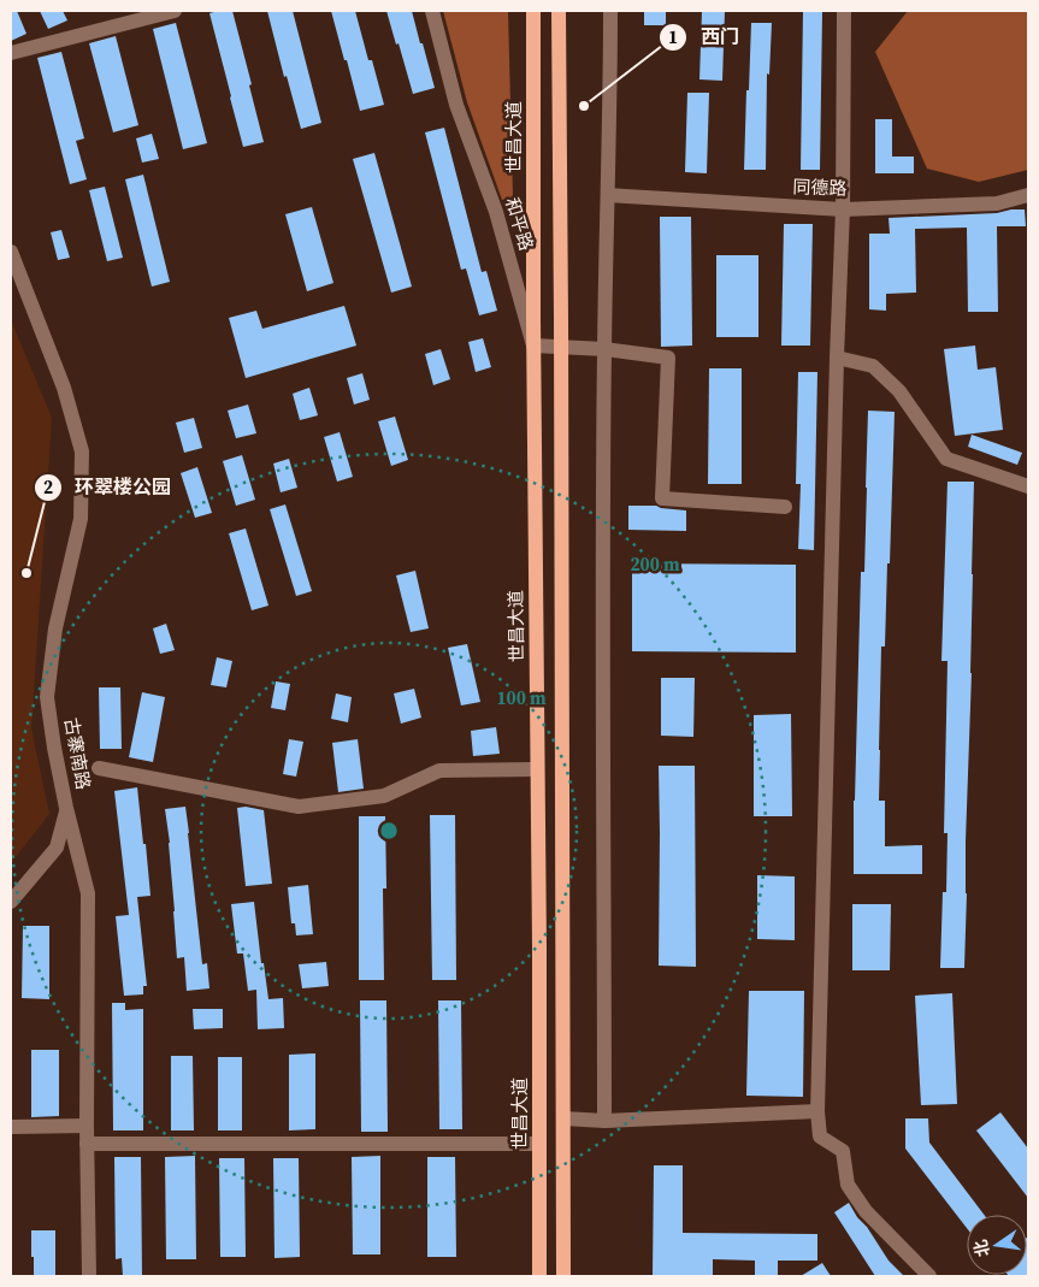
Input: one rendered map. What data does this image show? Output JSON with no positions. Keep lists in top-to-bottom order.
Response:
{
  "streets": {
    "main road": ["世昌大道"],
    "street": ["同德路", "和平路", "古寨南路"]
  },
  "crossings": [
    ["世昌大道", "和平路"]
  ],
  "places": ["西门", "环翠楼公园"],
  "north": "left",
  "rings": ["200 m", "100 m"]
}
